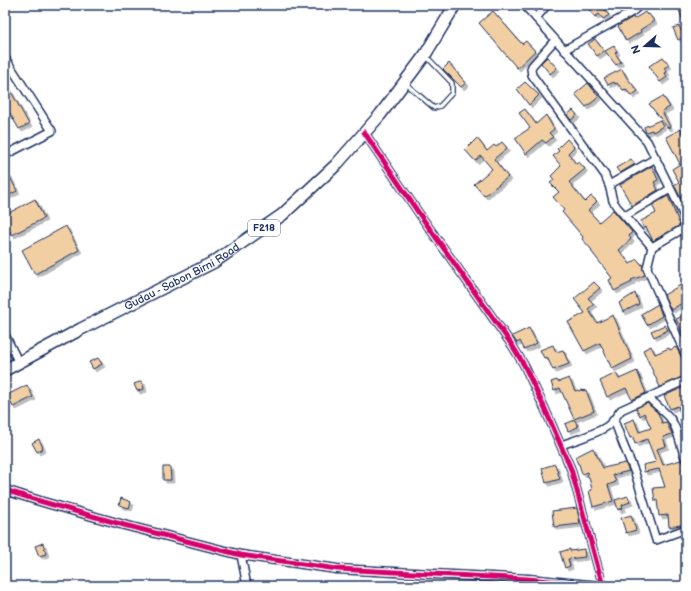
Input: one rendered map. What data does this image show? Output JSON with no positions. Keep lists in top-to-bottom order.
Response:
{
  "streets": {
    "main road": ["F218", "Gudau - Sabon Birni Road"]
  },
  "north": "left"
}
